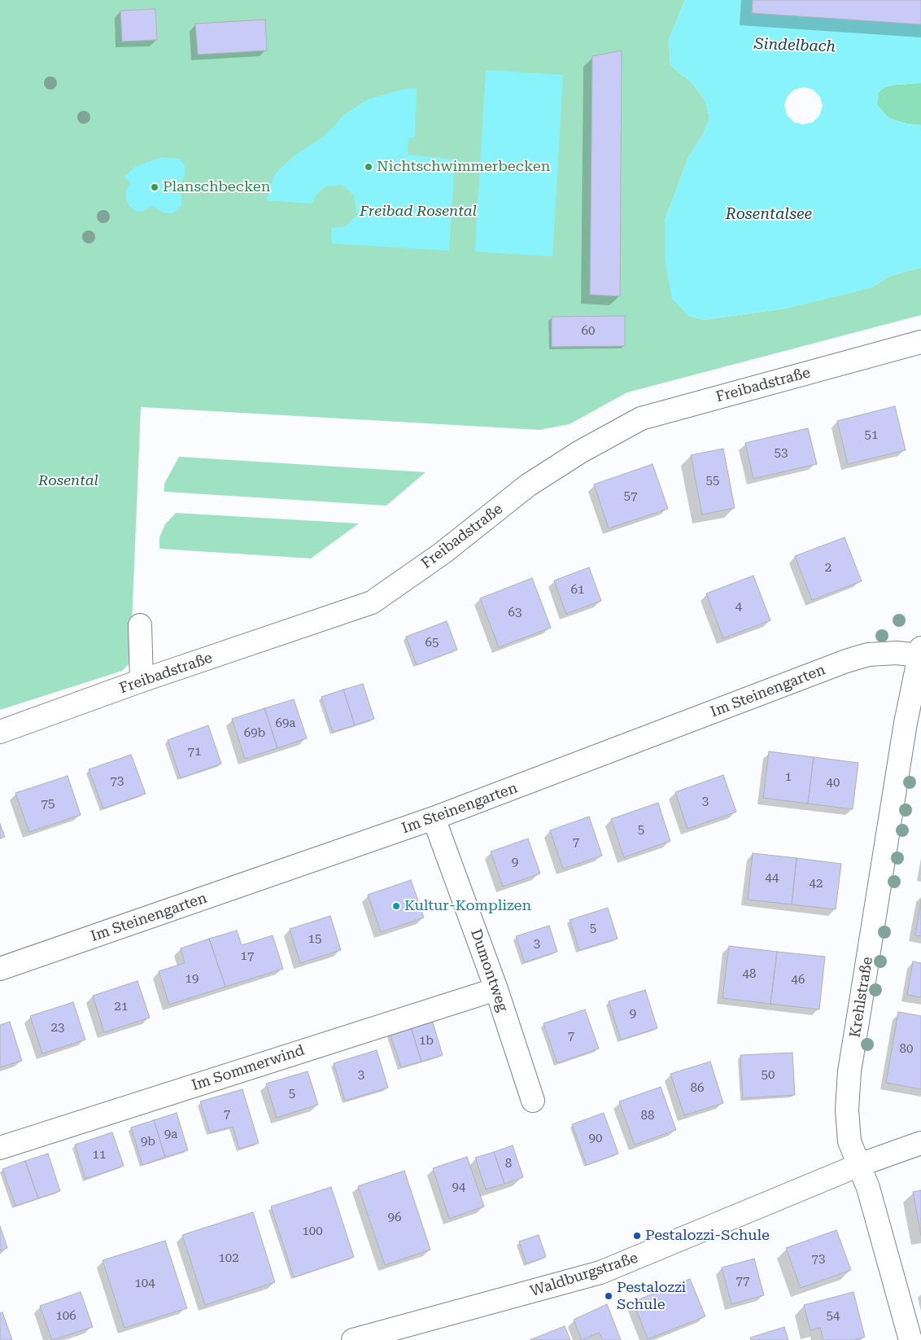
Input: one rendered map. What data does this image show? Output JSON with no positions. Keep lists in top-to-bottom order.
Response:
{
  "streets": {
    "street": [
      "Freibadstraße",
      "Im Steinengarten",
      "Dumontweg",
      "Krehlstraße",
      "Im Sommerwind",
      "Waldburgstraße"
    ]
  },
  "crossings": [
    ["Im Steinengarten", "Dumontweg"],
    ["Im Steinengarten", "Krehlstraße"],
    ["Dumontweg", "Im Sommerwind"],
    ["Krehlstraße", "Waldburgstraße"]
  ],
  "water": ["Sindelbach", "Rosentalsee"],
  "parks": ["Freibad Rosental", "Rosental"],
  "places": [
    "Nichtschwimmerbecken",
    "Planschbecken",
    "Kultur-Komplizen",
    "Pestalozzi-Schule",
    "Pestalozzi Schule"
  ],
  "house_numbers": [
    "60",
    "51",
    "53",
    "55",
    "57",
    "2",
    "61",
    "4",
    "63",
    "65",
    "69a",
    "69b",
    "71",
    "1",
    "73",
    "40",
    "3",
    "75",
    "5",
    "7",
    "9",
    "44",
    "42",
    "5",
    "15",
    "3",
    "17",
    "48",
    "19",
    "46",
    "21",
    "9",
    "23",
    "7",
    "1b",
    "80",
    "3",
    "50",
    "86",
    "5",
    "7",
    "88",
    "9a",
    "90",
    "9b",
    "11",
    "8",
    "94",
    "96",
    "100",
    "102",
    "73",
    "77",
    "104",
    "106",
    "54"
  ]
}
